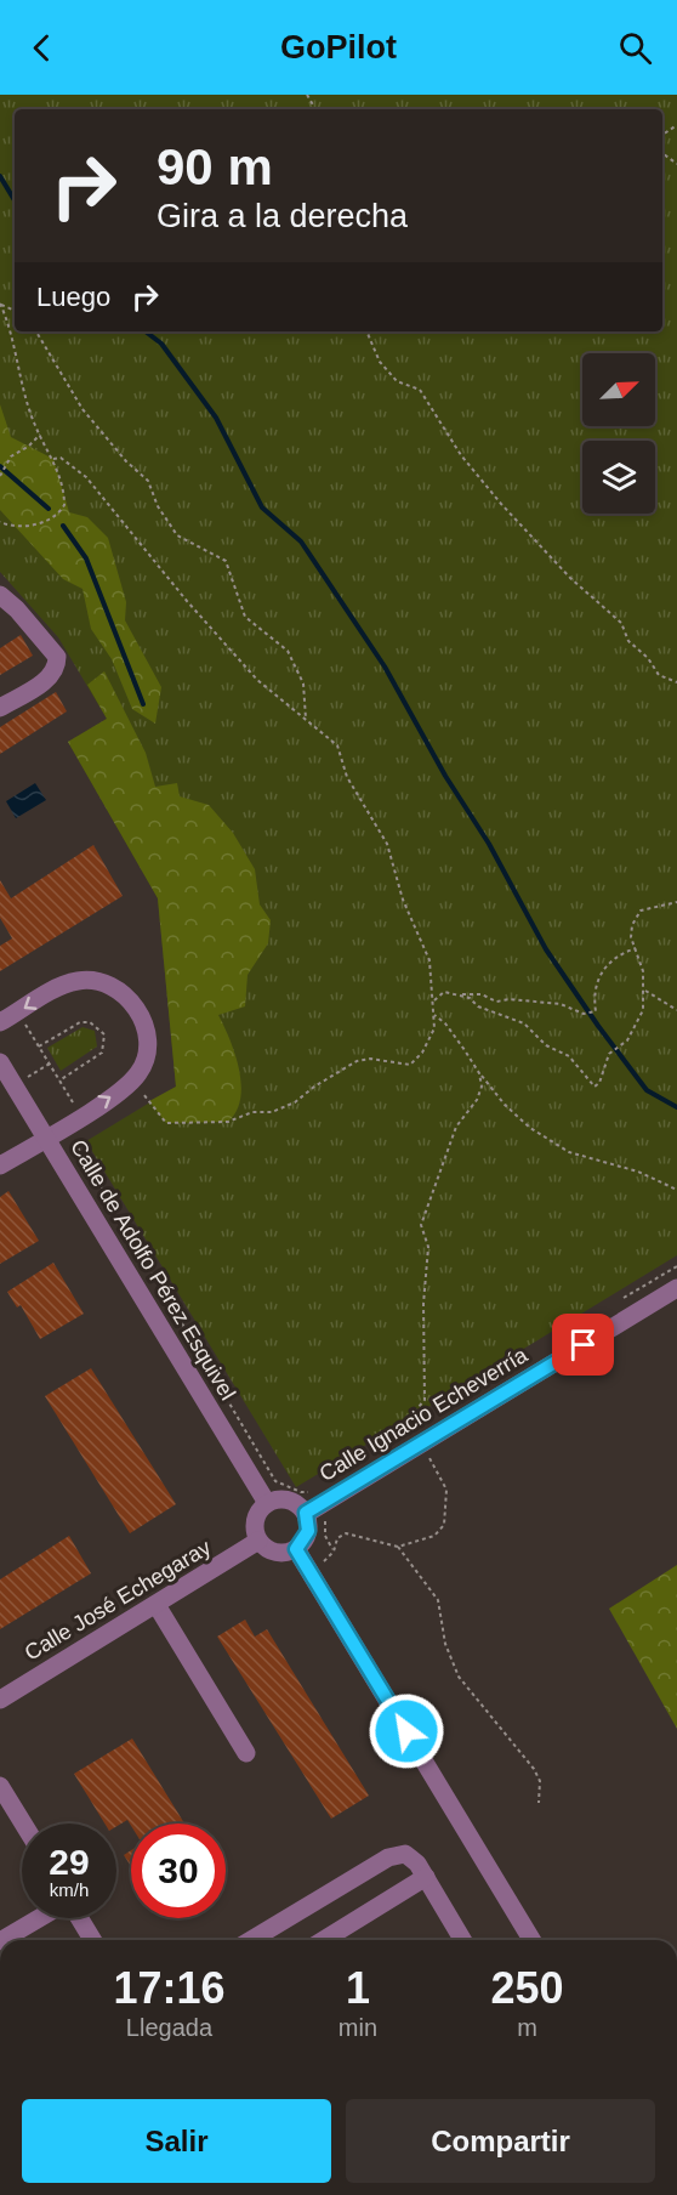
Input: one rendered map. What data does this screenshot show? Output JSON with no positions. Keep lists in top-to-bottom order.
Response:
{
  "streets": {
    "street": ["Calle de Adolfo Pérez Esquivel", "Calle Ignacio Echeverría", "Calle José Echegaray"]
  },
  "crossings": [
    ["Calle de Adolfo Pérez Esquivel", "Calle Ignacio Echeverría"],
    ["Calle de Adolfo Pérez Esquivel", "Calle José Echegaray"],
    ["Calle Ignacio Echeverría", "Calle José Echegaray"]
  ],
  "north": "top right",
  "page": {
    "header": "GoPilot",
    "turn": ["90 m", "Gira a la derecha"],
    "then": "Luego",
    "speed": "29 km/h",
    "limit": "30",
    "eta": [
      "17:16",
      "Llegada",
      "1",
      "min",
      "250",
      "m"
    ],
    "buttons": ["Salir", "Compartir"]
  }
}
